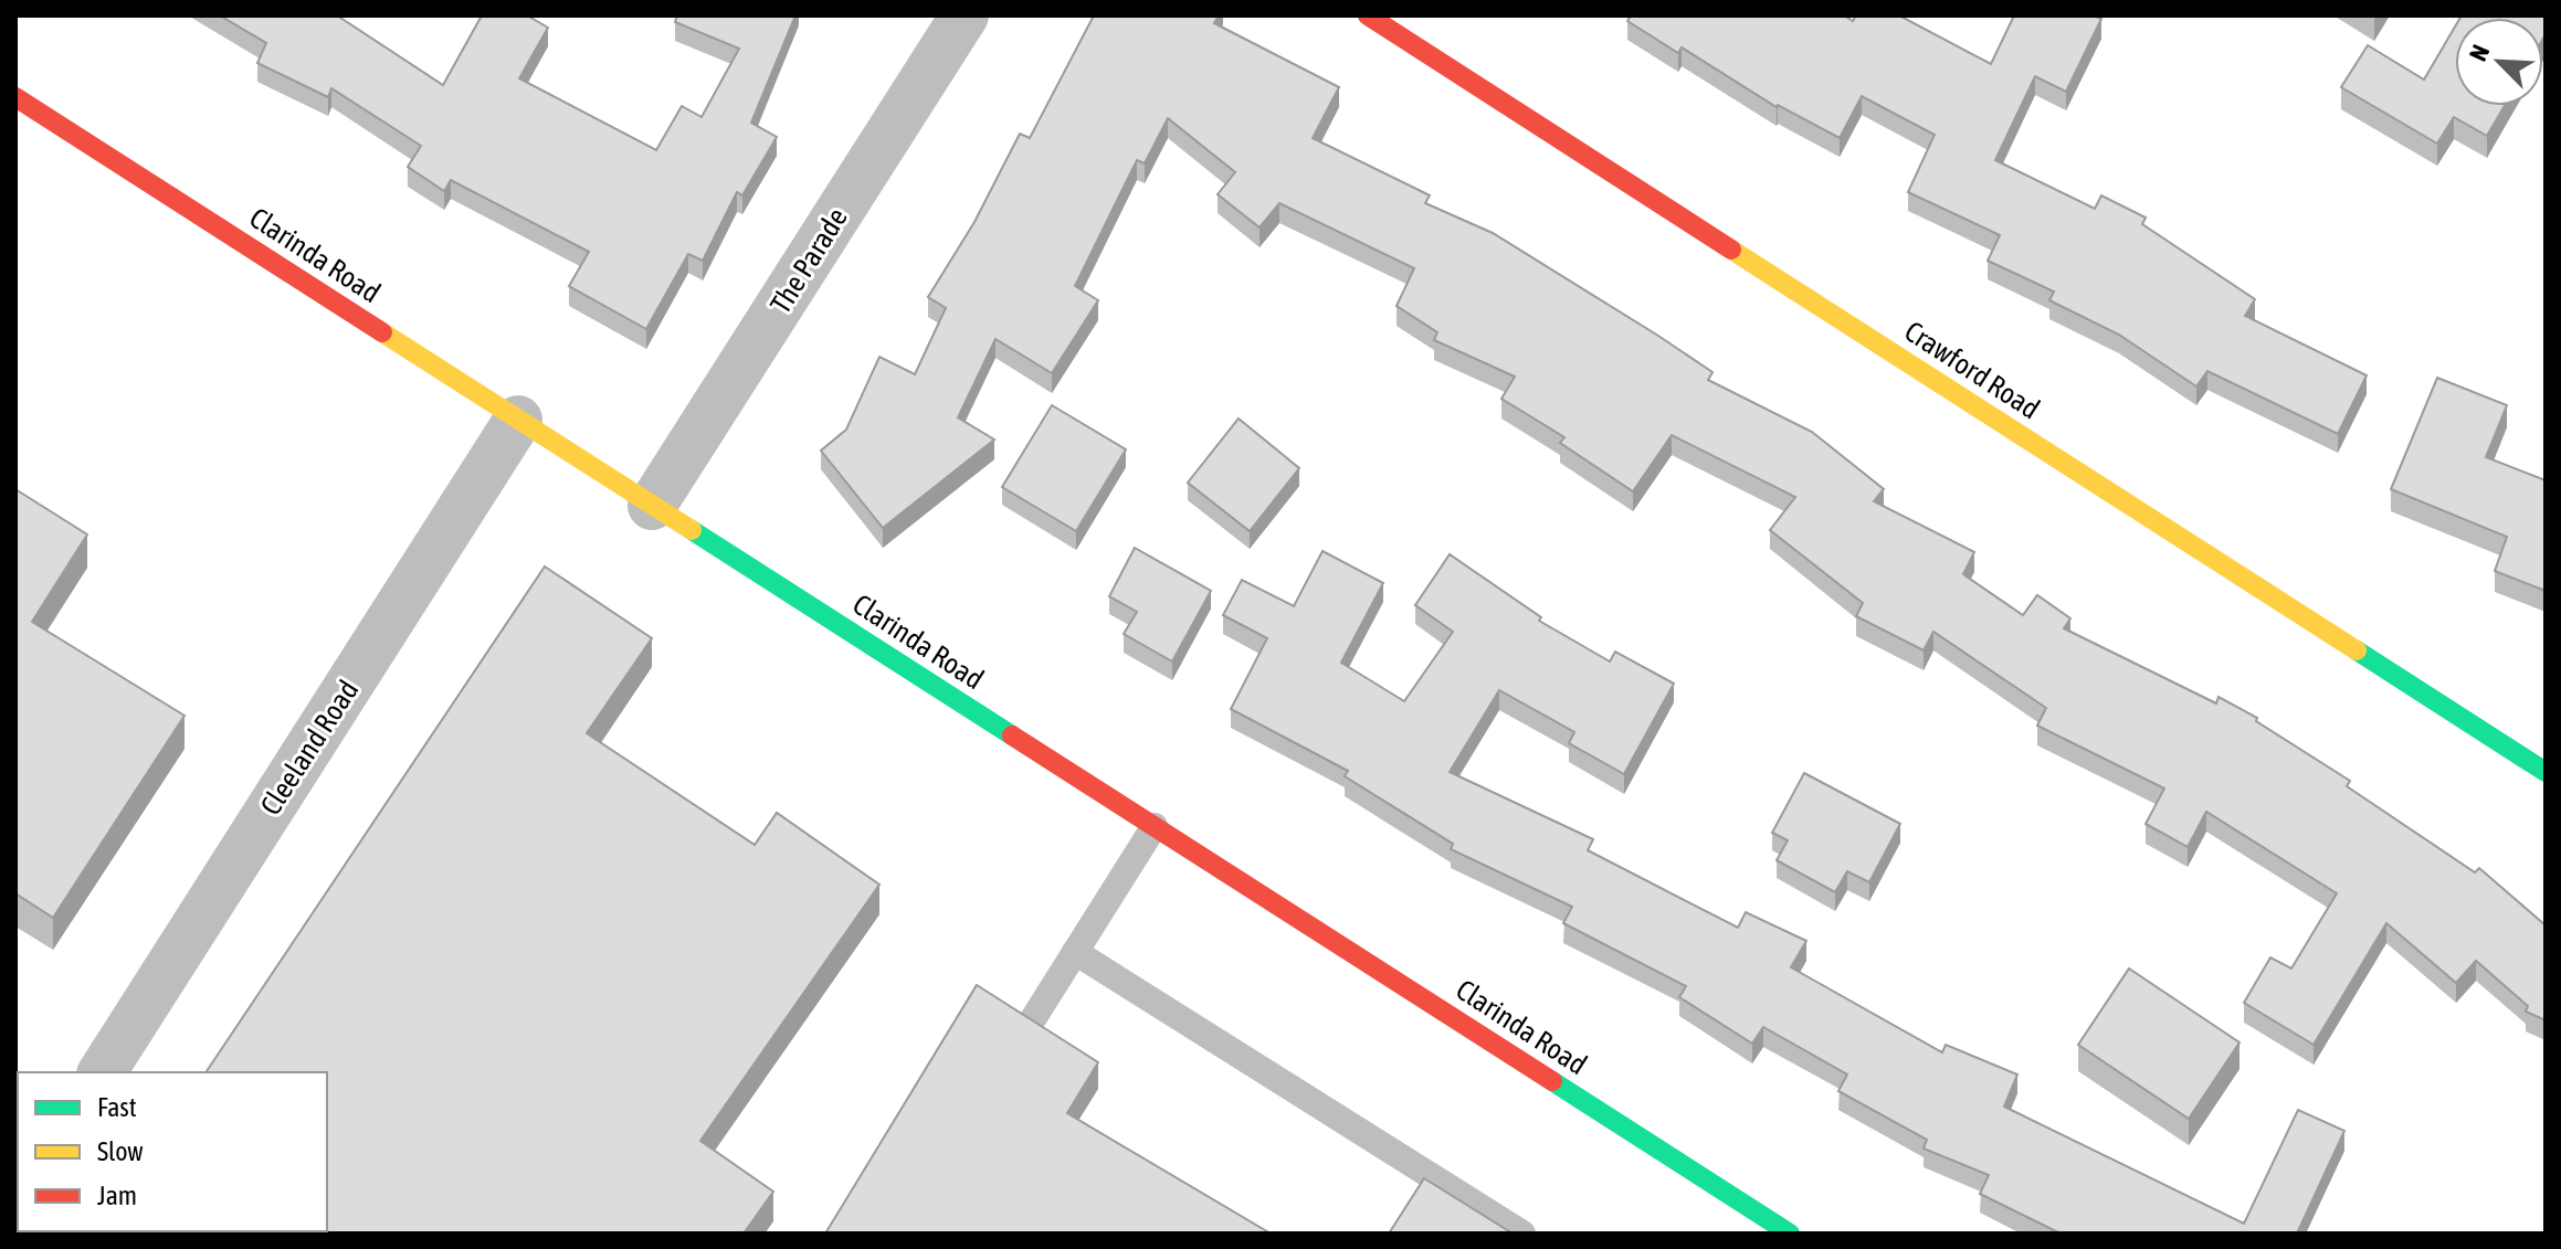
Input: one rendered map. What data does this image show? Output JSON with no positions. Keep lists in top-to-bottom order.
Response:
{
  "streets": {
    "main road": ["Clarinda Road", "Crawford Road"],
    "street": ["The Parade", "Cleeland Road"]
  },
  "crossings": [
    ["Clarinda Road", "The Parade"],
    ["Clarinda Road", "Cleeland Road"]
  ],
  "legend": ["Fast", "Slow", "Jam"],
  "north": "top left"
}
